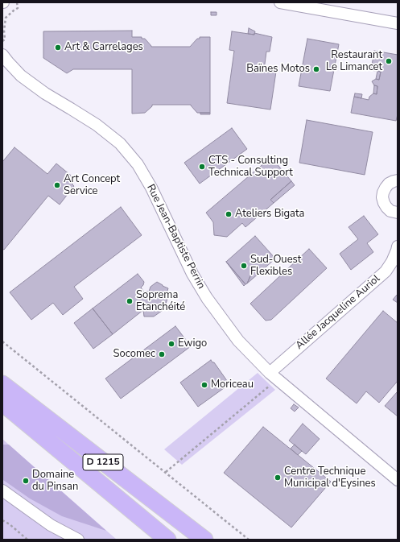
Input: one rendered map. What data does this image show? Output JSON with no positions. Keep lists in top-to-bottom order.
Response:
{
  "streets": {
    "highway": ["D 1215"],
    "street": ["Rue Jean-Baptiste Perrin", "Allée Jacqueline Auriol"]
  },
  "crossings": [
    ["Rue Jean-Baptiste Perrin", "Allée Jacqueline Auriol"]
  ],
  "places": [
    "Art & Carrelages",
    "Restaurant Le Limancet",
    "Baïnes Motos",
    "CTS - Consulting Technical Support",
    "Art Concept Service",
    "Ateliers Bigata",
    "Sud-Ouest Flexibles",
    "Soprema Etanchéité",
    "Ewigo",
    "Socomec",
    "Moriceau",
    "Centre Technique Municipal d'Eysines",
    "Domaine du Pinsan"
  ]
}
